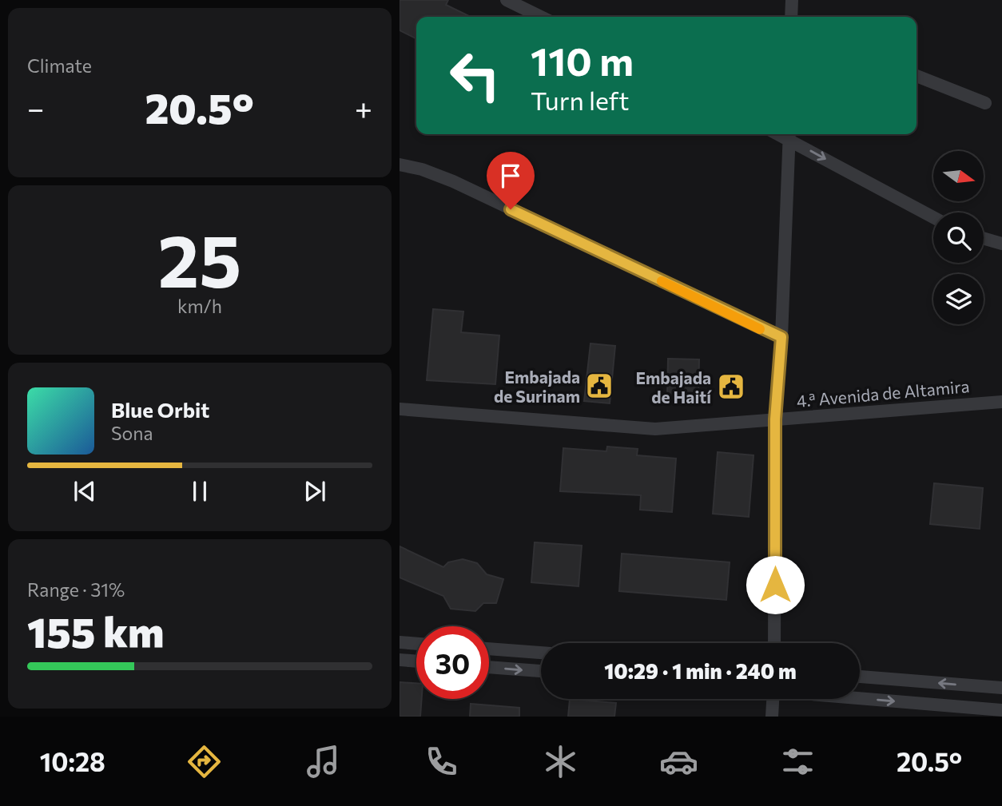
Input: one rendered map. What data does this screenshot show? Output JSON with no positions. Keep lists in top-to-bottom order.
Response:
{
  "streets": {
    "street": ["4.ª Avenida de Altamira"]
  },
  "places": {
    "public building": ["Embajada de Surinam", "Embajada de Haití"]
  },
  "north": "right",
  "page": {
    "tile": [
      "Climate",
      ["25", "km/h"],
      ["Range · 31%", "155 km"]
    ],
    "turn": ["110 m", "Turn left"],
    "heat": ["−", "20.5°", "+"],
    "song": ["Blue Orbit", "Sona"],
    "limit": "30",
    "trip": "10:29 · 1 min · 240 m",
    "tabs": ["10:28", "20.5°"]
  }
}
